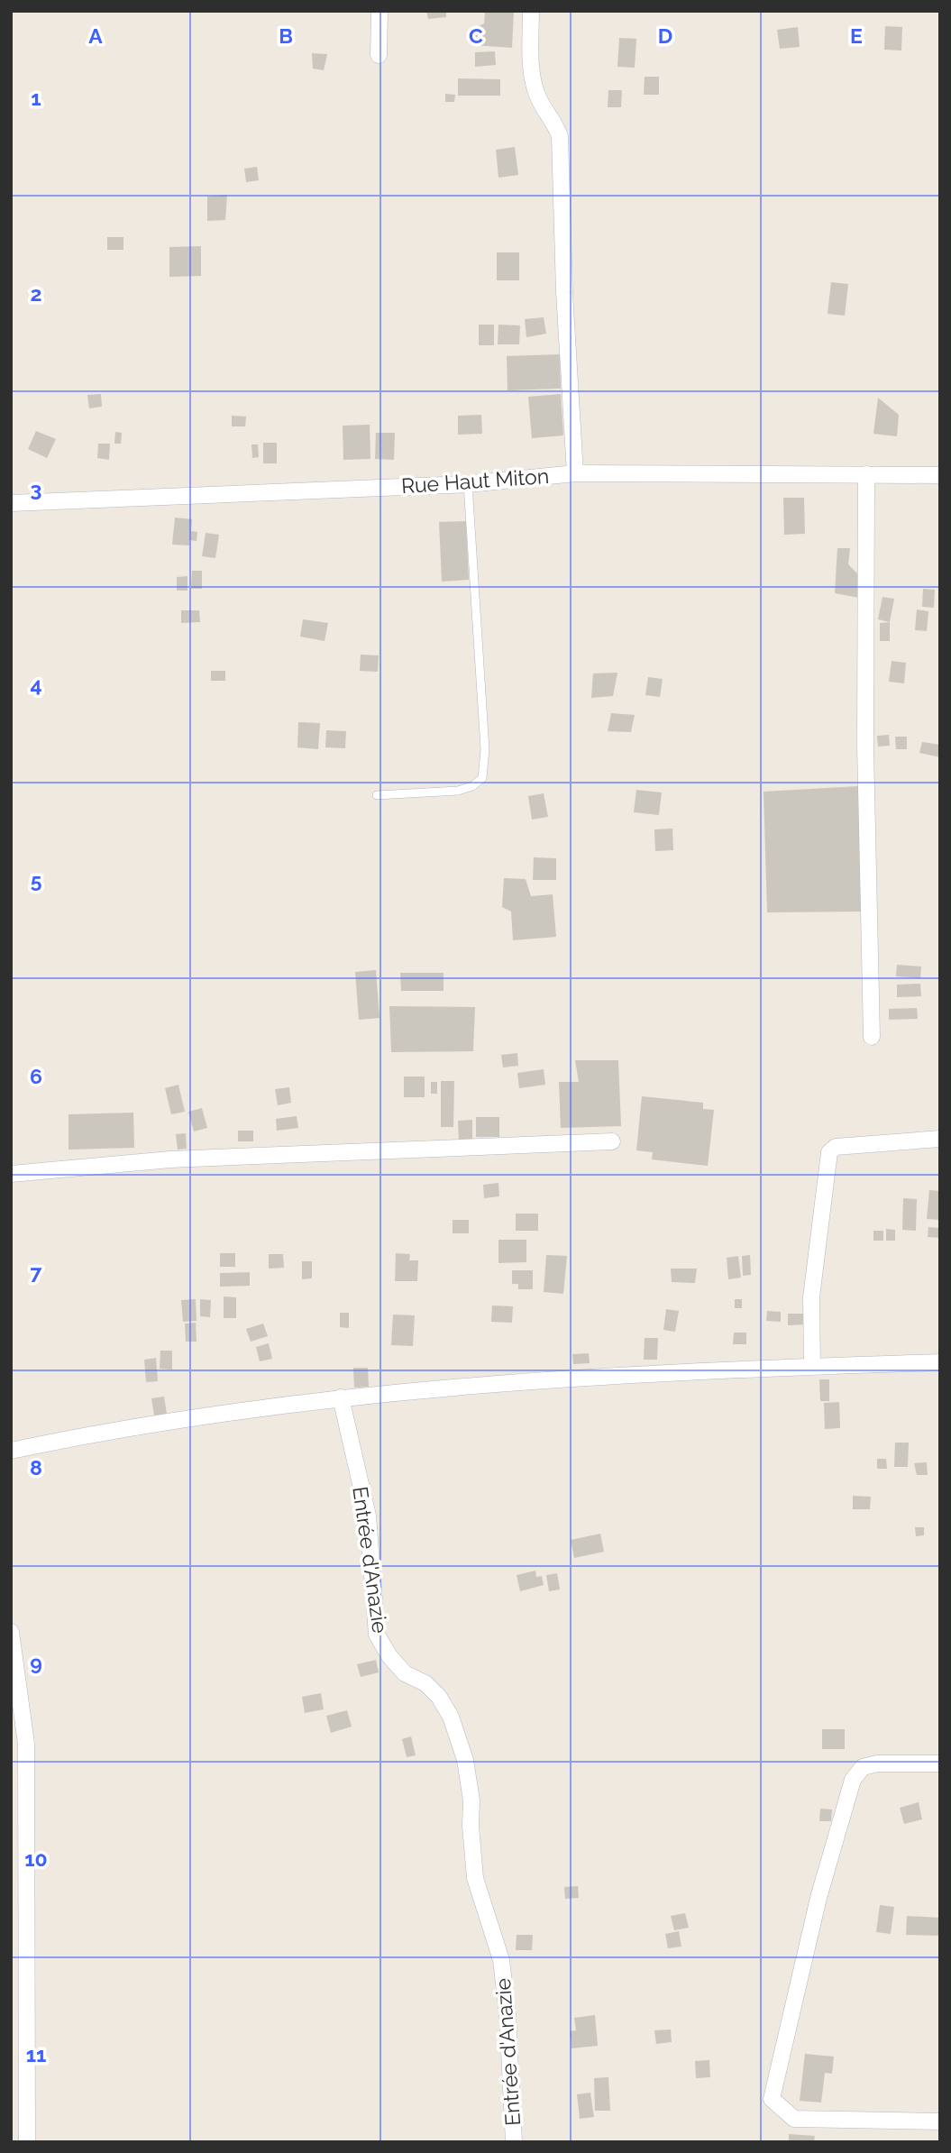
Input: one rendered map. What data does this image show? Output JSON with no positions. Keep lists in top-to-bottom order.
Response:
{
  "streets": {
    "street": ["Rue Haut Miton", "Entrée d'Anazie"]
  },
  "grid": {
    "columns": [
      "A",
      "B",
      "C",
      "D",
      "E"
    ],
    "rows": [
      "1",
      "2",
      "3",
      "4",
      "5",
      "6",
      "7",
      "8",
      "9",
      "10",
      "11"
    ]
  }
}
